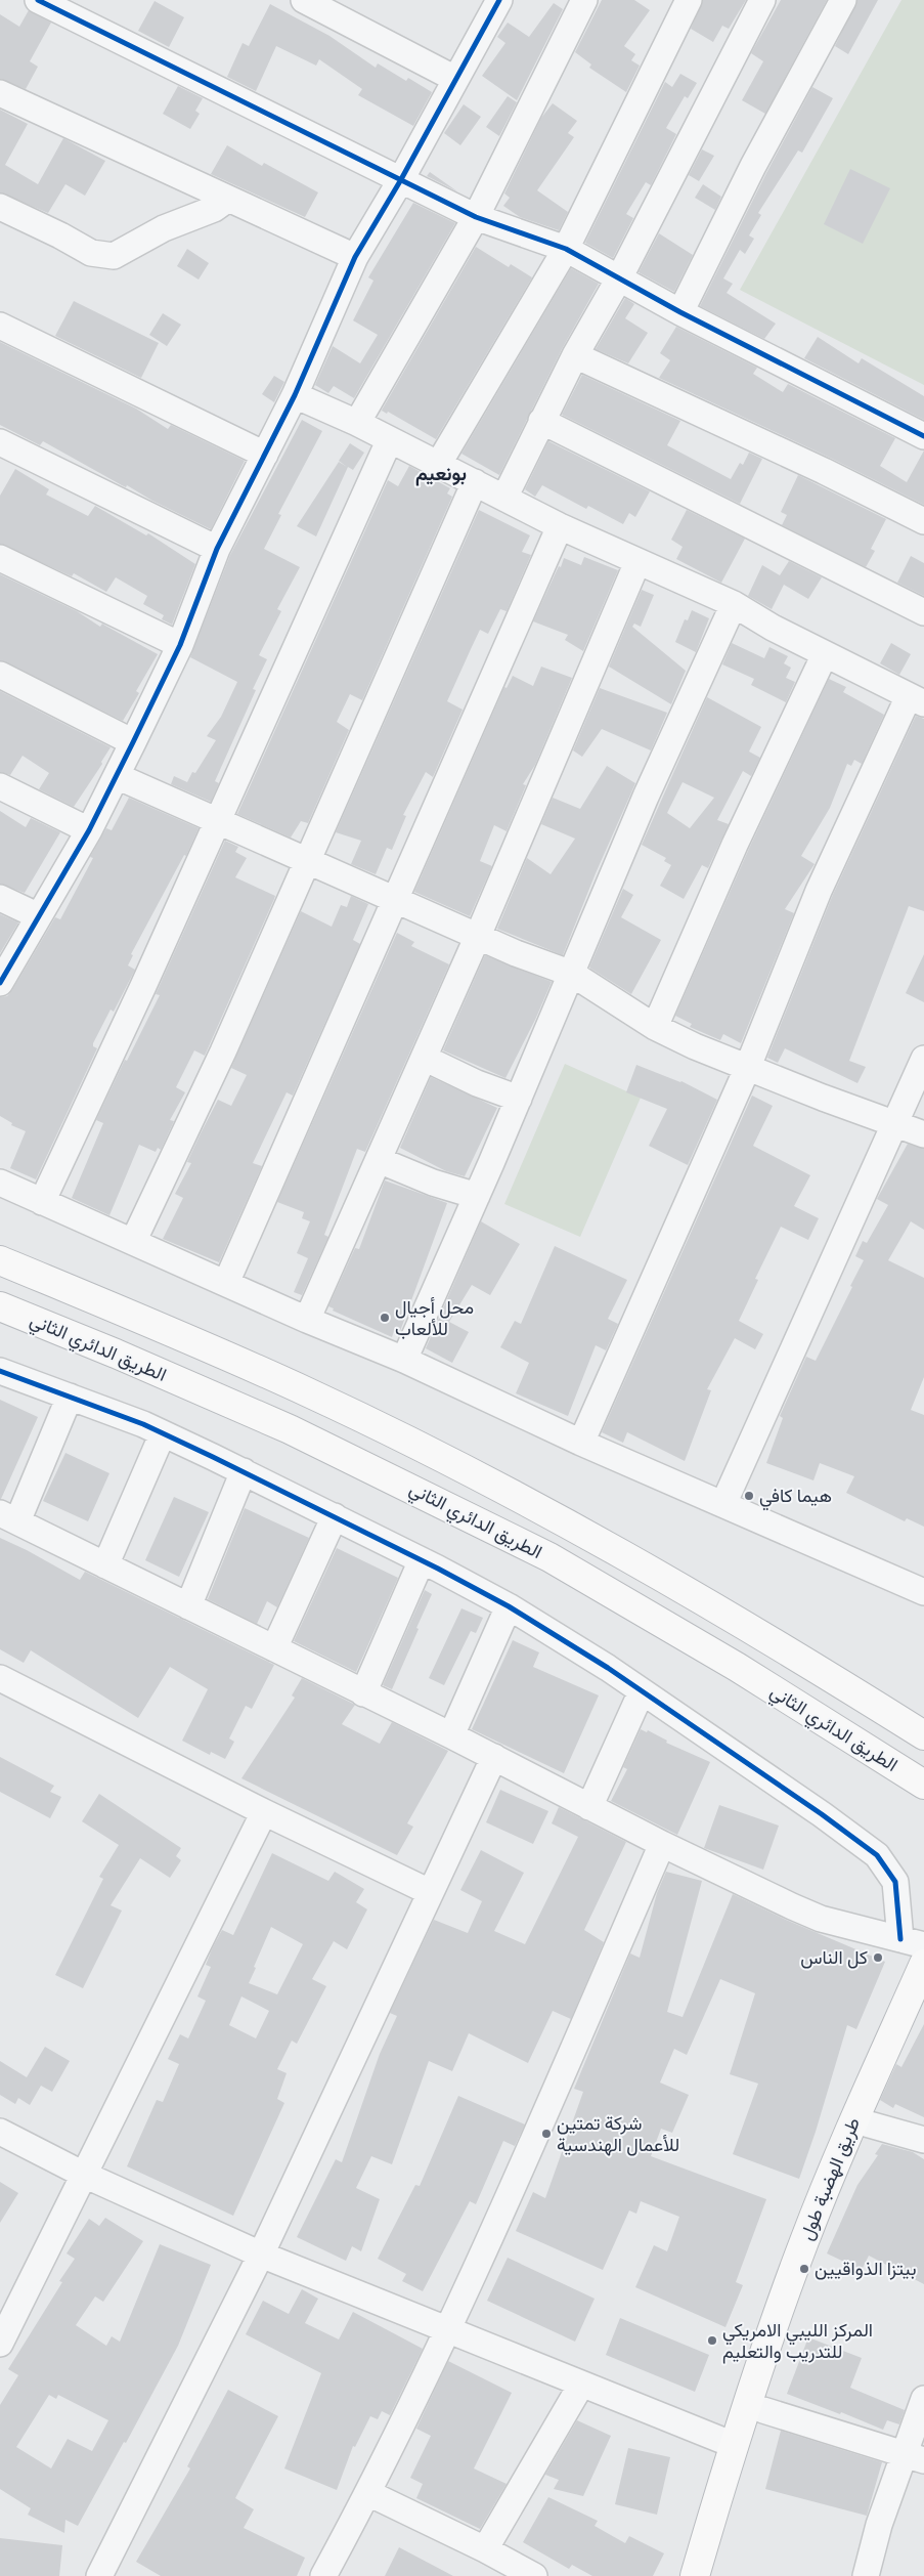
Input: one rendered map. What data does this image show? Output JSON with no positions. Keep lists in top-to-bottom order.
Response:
{
  "streets": {
    "highway": ["الطريق الدائري الثاني", "طريق الهضبة طول"]
  },
  "districts": ["بونعيم"],
  "places": [
    "محل أجيال للألعاب",
    "هيما كافي",
    "كل الناس",
    "شركة تمتين للأعمال الهندسية",
    "بيتزا الذواقيين",
    "المركز الليبي الامريكي للتدريب والتعليم"
  ]
}
